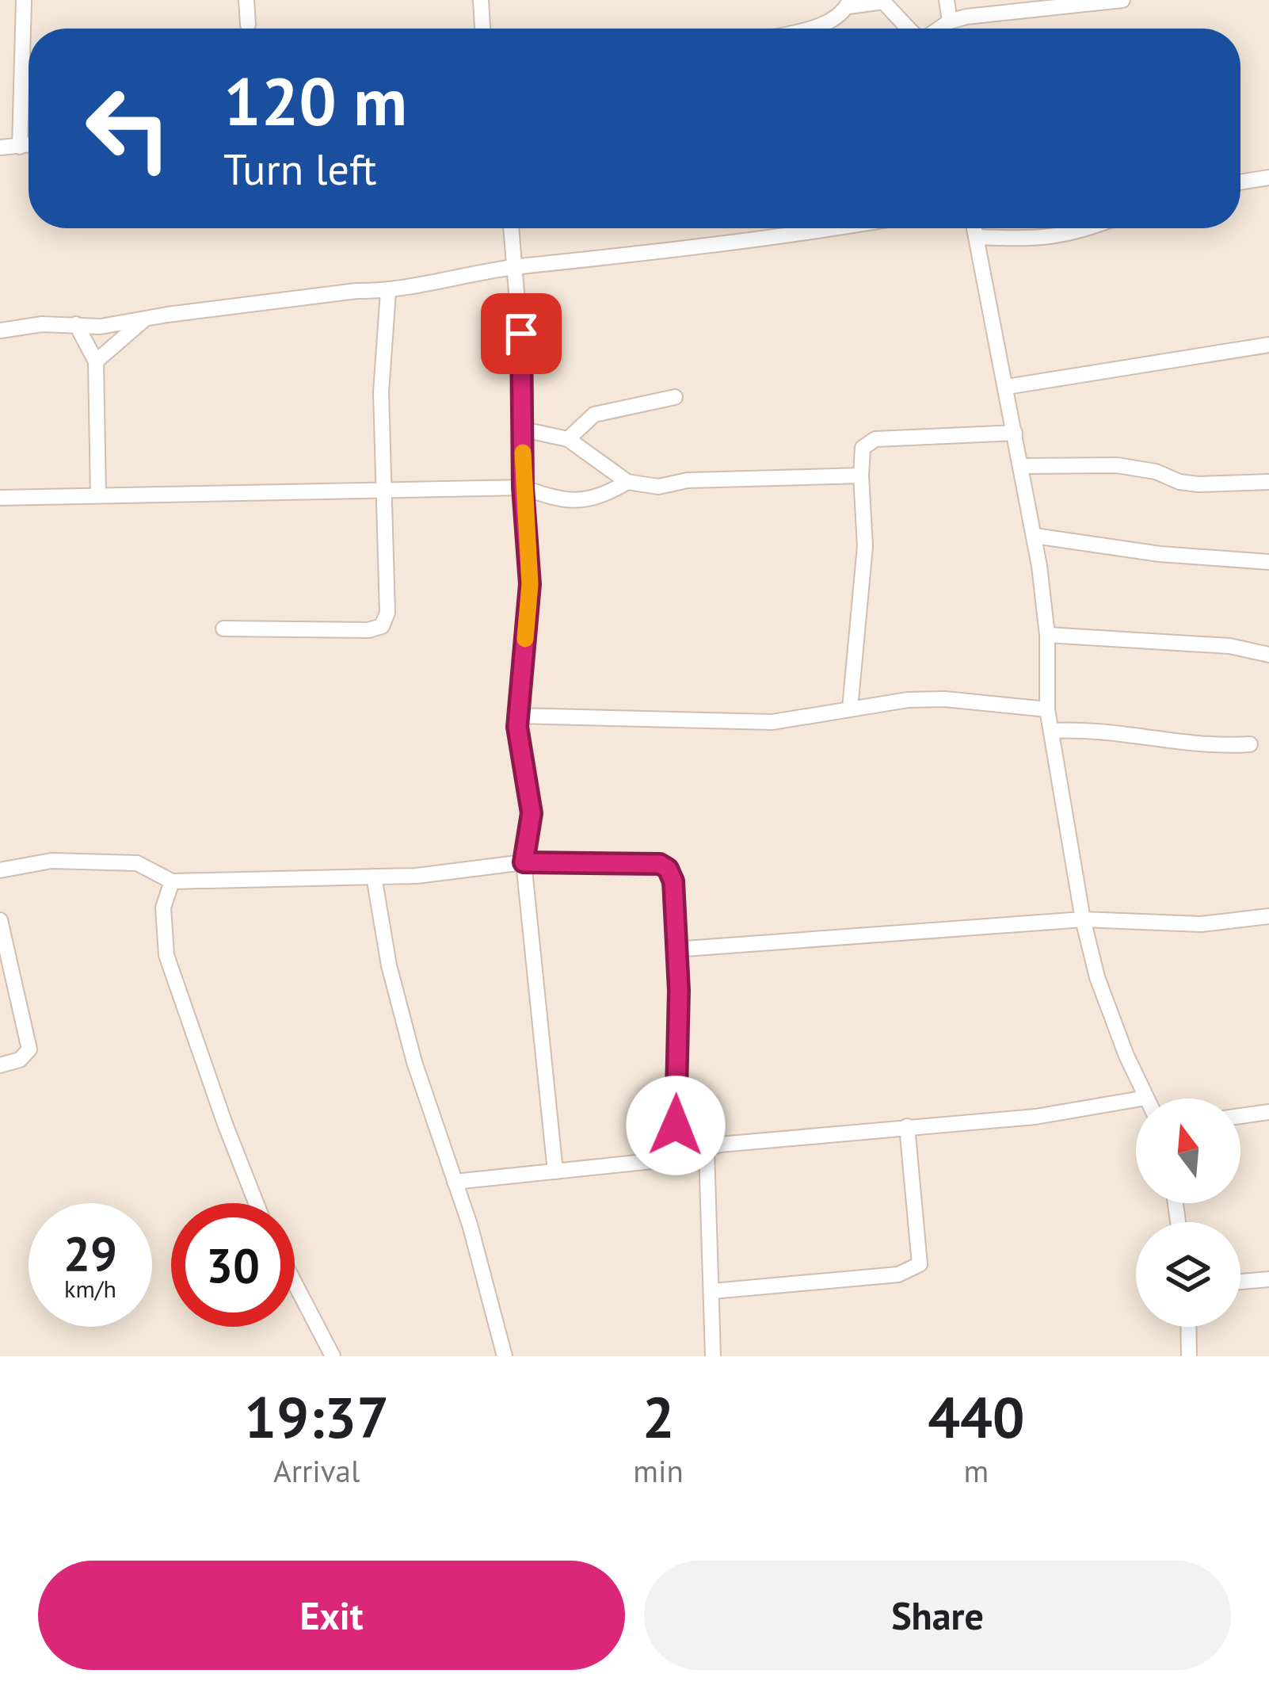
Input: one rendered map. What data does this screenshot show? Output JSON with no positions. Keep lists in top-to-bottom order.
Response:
{
  "north": "top",
  "page": {
    "turn": ["120 m", "Turn left"],
    "speed": "29 km/h",
    "limit": "30",
    "eta": [
      "19:37",
      "Arrival",
      "2",
      "min",
      "440",
      "m"
    ],
    "buttons": ["Exit", "Share"]
  }
}
